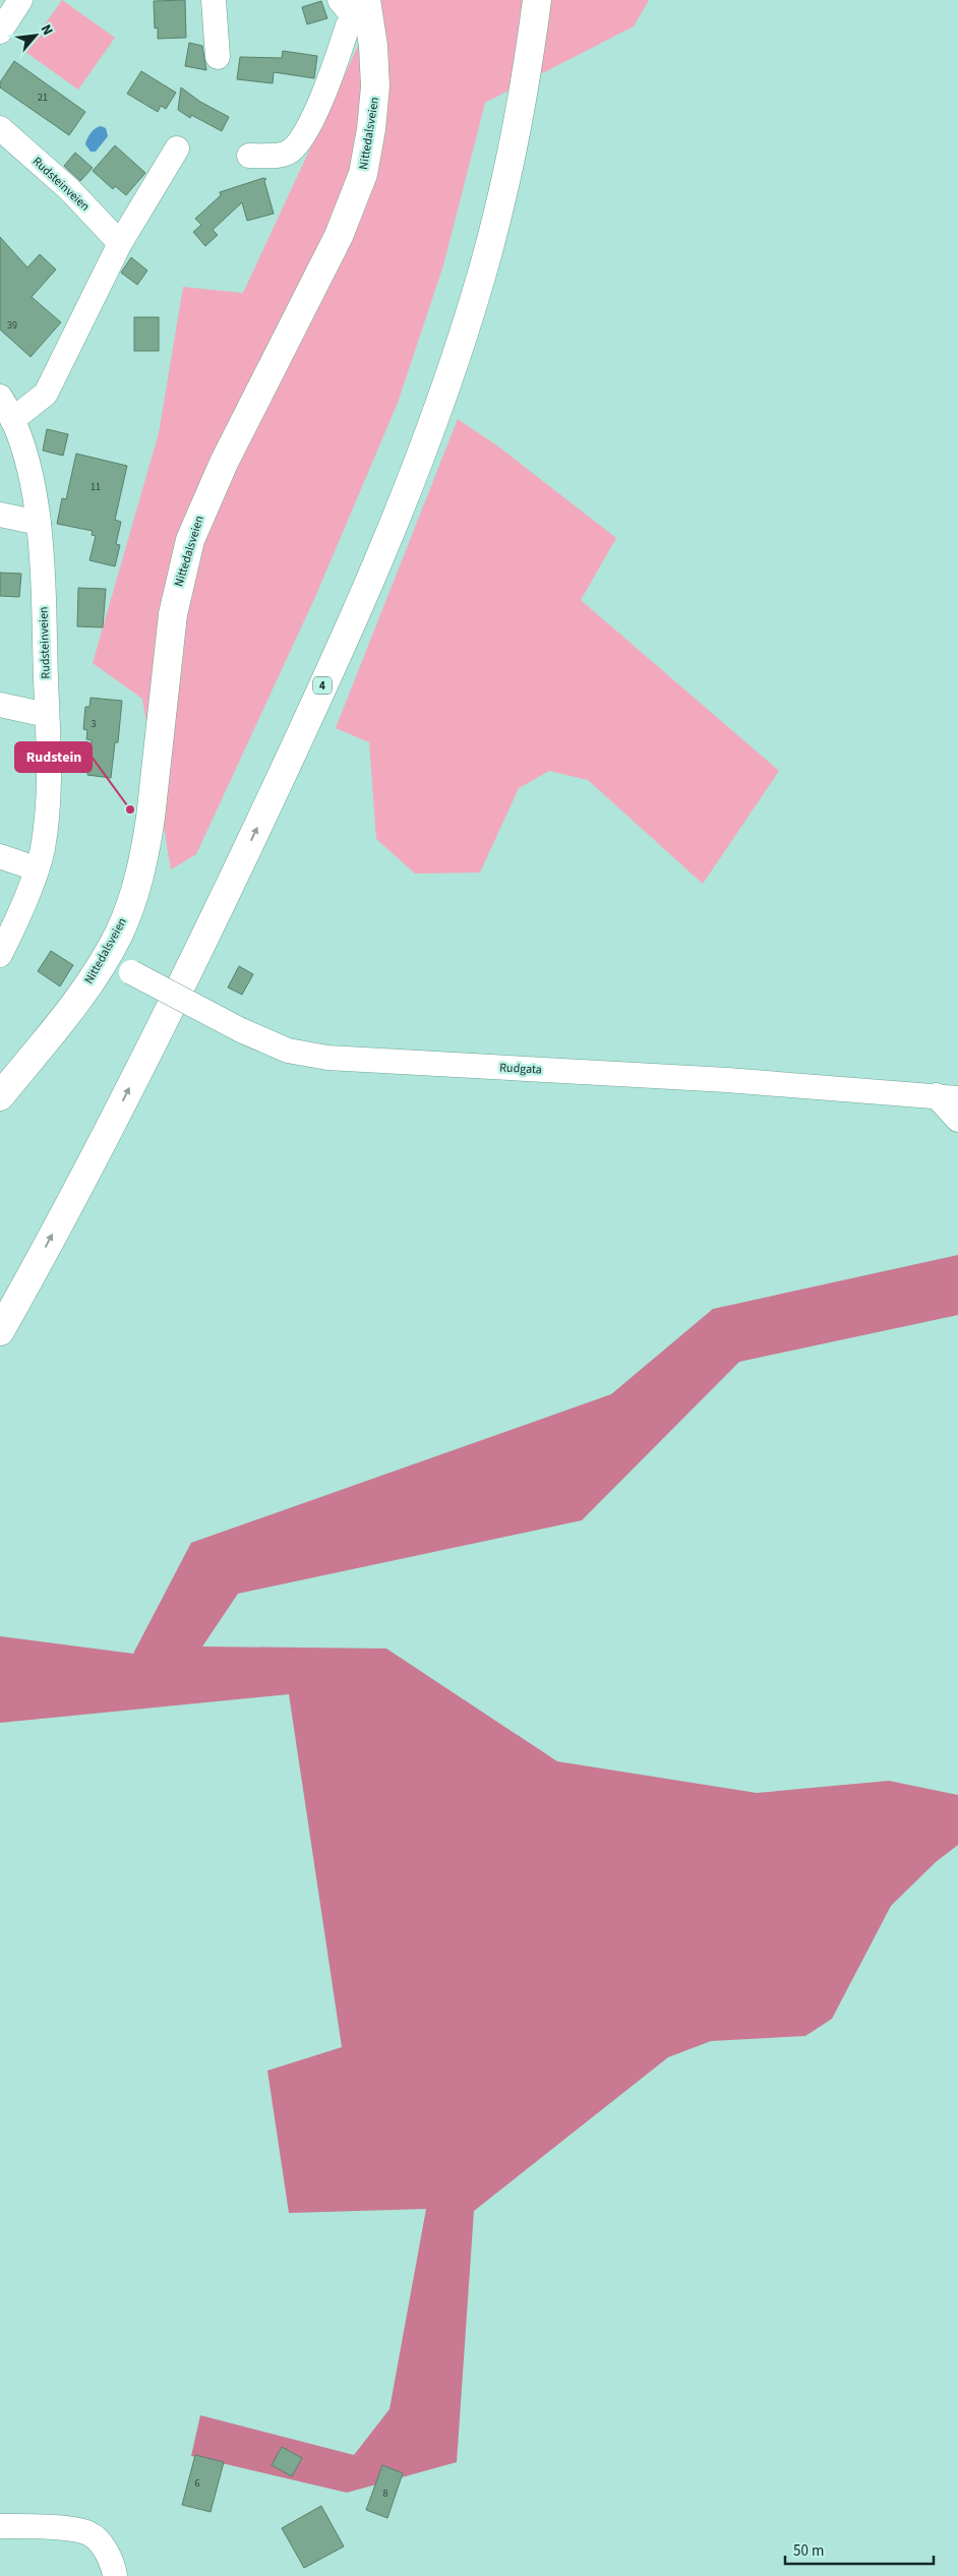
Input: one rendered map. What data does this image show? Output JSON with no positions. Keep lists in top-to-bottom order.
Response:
{
  "streets": {
    "main road": ["Nittedalsveien", "4"],
    "street": ["Rudsteinveien", "Rudgata"]
  },
  "crossings": [
    ["Nittedalsveien", "Rudgata"]
  ],
  "places": ["Rudstein"],
  "house_numbers": [
    "21",
    "39",
    "11",
    "3",
    "6",
    "8"
  ],
  "scale_bar": "50 m",
  "north": "top right"
}
